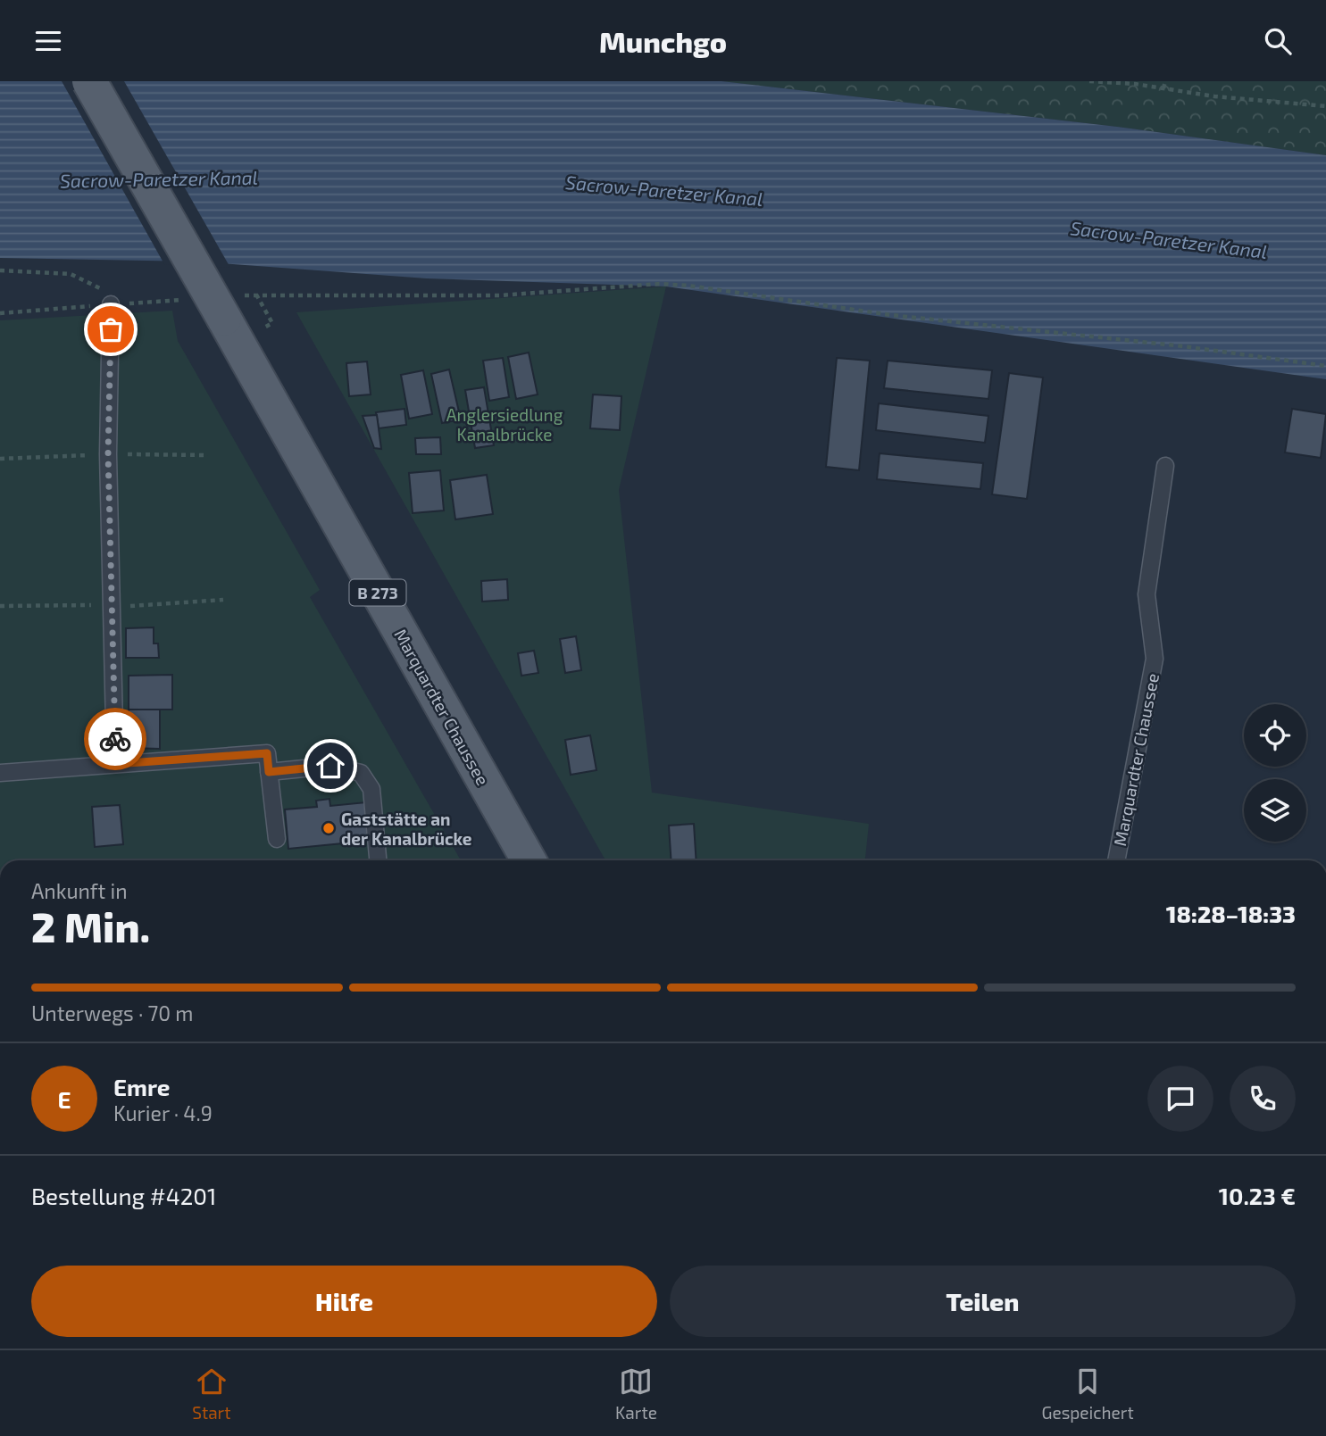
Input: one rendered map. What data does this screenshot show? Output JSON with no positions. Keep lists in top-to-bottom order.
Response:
{
  "streets": {
    "main road": ["B 273", "Marquardter Chaussee"]
  },
  "water": ["Sacrow-Paretzer Kanal"],
  "parks": ["Anglersiedlung Kanalbrücke"],
  "places": ["Gaststätte an der Kanalbrücke"],
  "page": {
    "header": "Munchgo",
    "heading": ["2 Min.", "Ankunft in", "18:28–18:33"],
    "panel": [
      "Emre",
      "Kurier · 4.9",
      "Bestellung #4201",
      "10.23 €"
    ],
    "bar": "Unterwegs · 70 m",
    "round": "E",
    "buttons": ["Hilfe", "Teilen"],
    "tabs": ["Start", "Karte", "Gespeichert"]
  }
}
